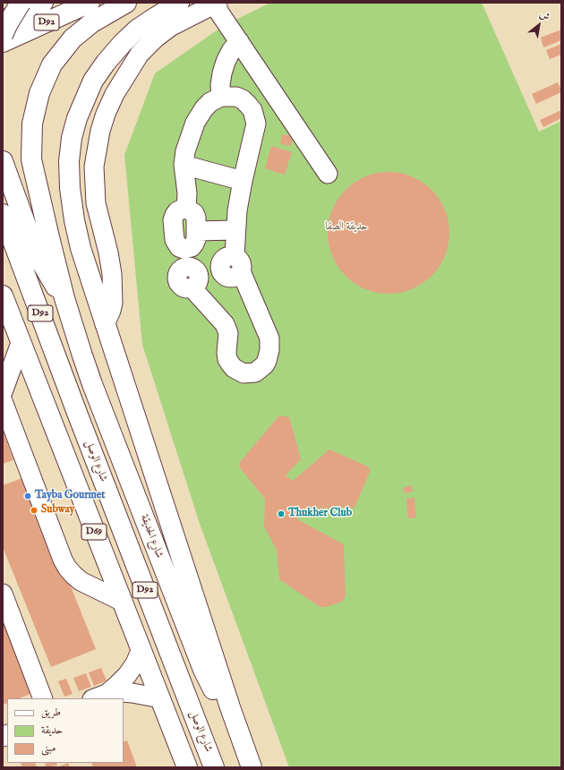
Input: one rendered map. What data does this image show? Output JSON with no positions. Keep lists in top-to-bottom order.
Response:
{
  "streets": {
    "main road": [
      "D92",
      "شارع الوصل",
      "D69",
      "شارع الحديقة"
    ]
  },
  "parks": ["حديقة الصفا"],
  "places": ["Tayba Gourmet", "Subway", "Thukher Club"],
  "legend": ["طريق", "حديقة", "مبنى"],
  "north": "top right"
}
